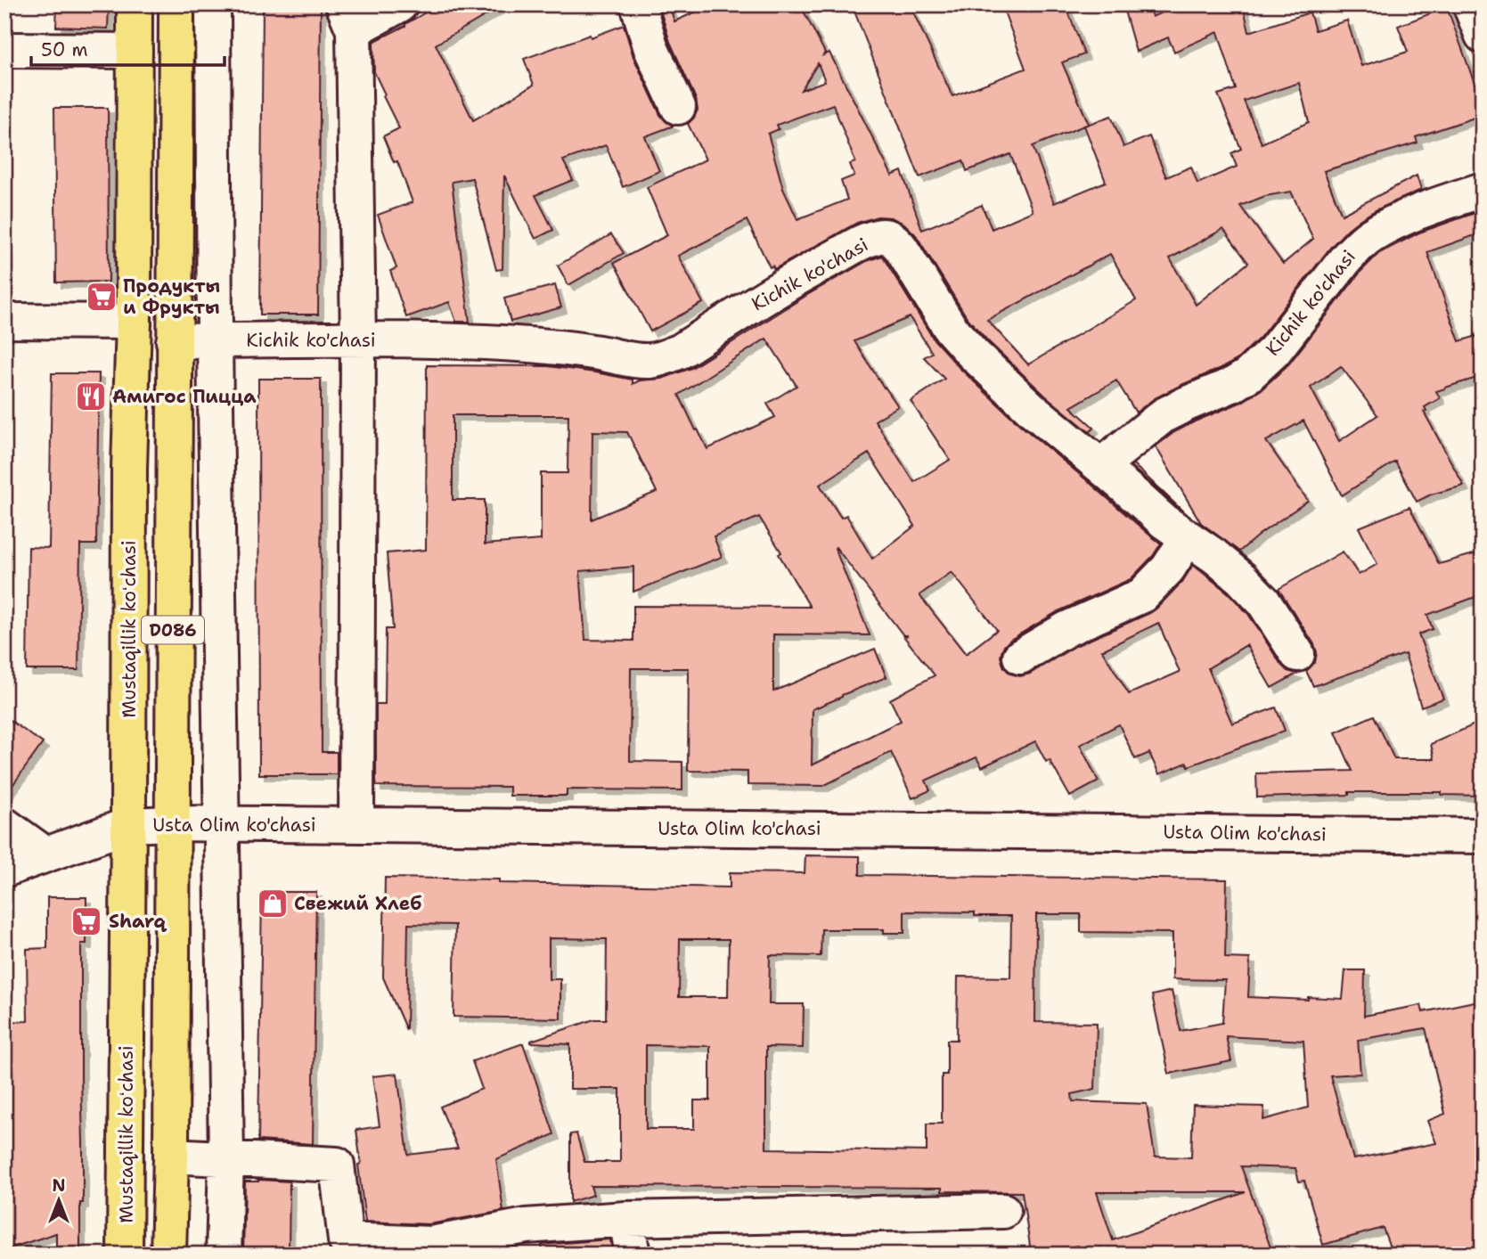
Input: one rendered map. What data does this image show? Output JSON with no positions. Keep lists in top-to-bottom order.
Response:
{
  "streets": {
    "main road": ["Mustaqillik koʻchasi", "D086"],
    "street": ["Kichik ko'chasi", "Usta Olim ko'chasi"]
  },
  "crossings": [
    ["Kichik ko'chasi", "D086"],
    ["Mustaqillik koʻchasi", "Usta Olim ko'chasi"],
    ["D086", "Usta Olim ko'chasi"]
  ],
  "places": {
    "supermarket": ["Продукты и Фрукты", "Sharq"],
    "restaurant": ["Амигос Пицца"],
    "shop": ["Свежий Хлеб"]
  },
  "scale_bar": "50 m",
  "north": "top"
}
